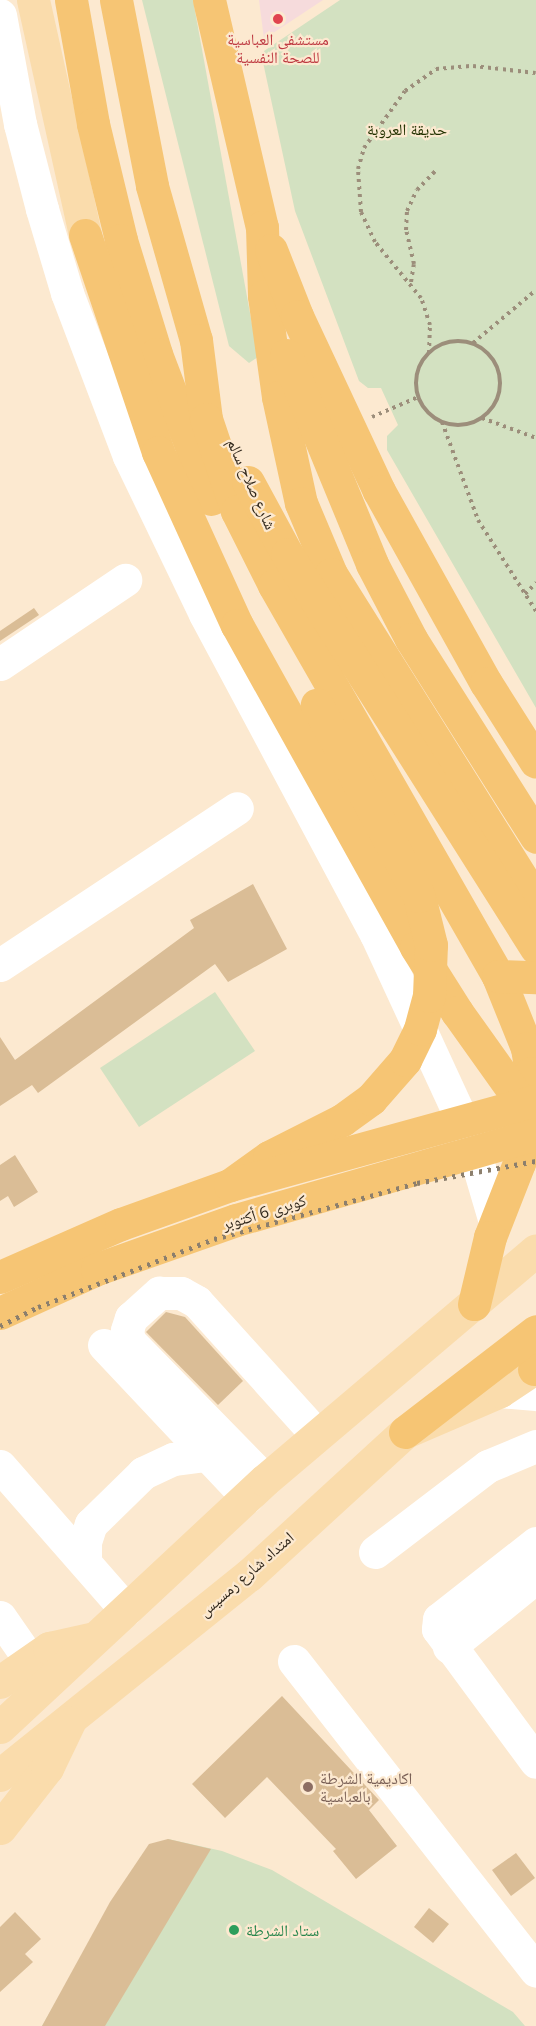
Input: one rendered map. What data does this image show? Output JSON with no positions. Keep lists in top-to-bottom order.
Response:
{
  "streets": {
    "highway": ["شارع صلاح سالم", "كوبرى 6 أكتوبر"],
    "main road": ["امتداد شارع رمسيس"]
  },
  "parks": ["حديقة العروبة"],
  "places": ["مستشفى العباسية للصحة النفسية", "اكاديمية الشرطة بالعباسية", "ستاد الشرطة"]
}
